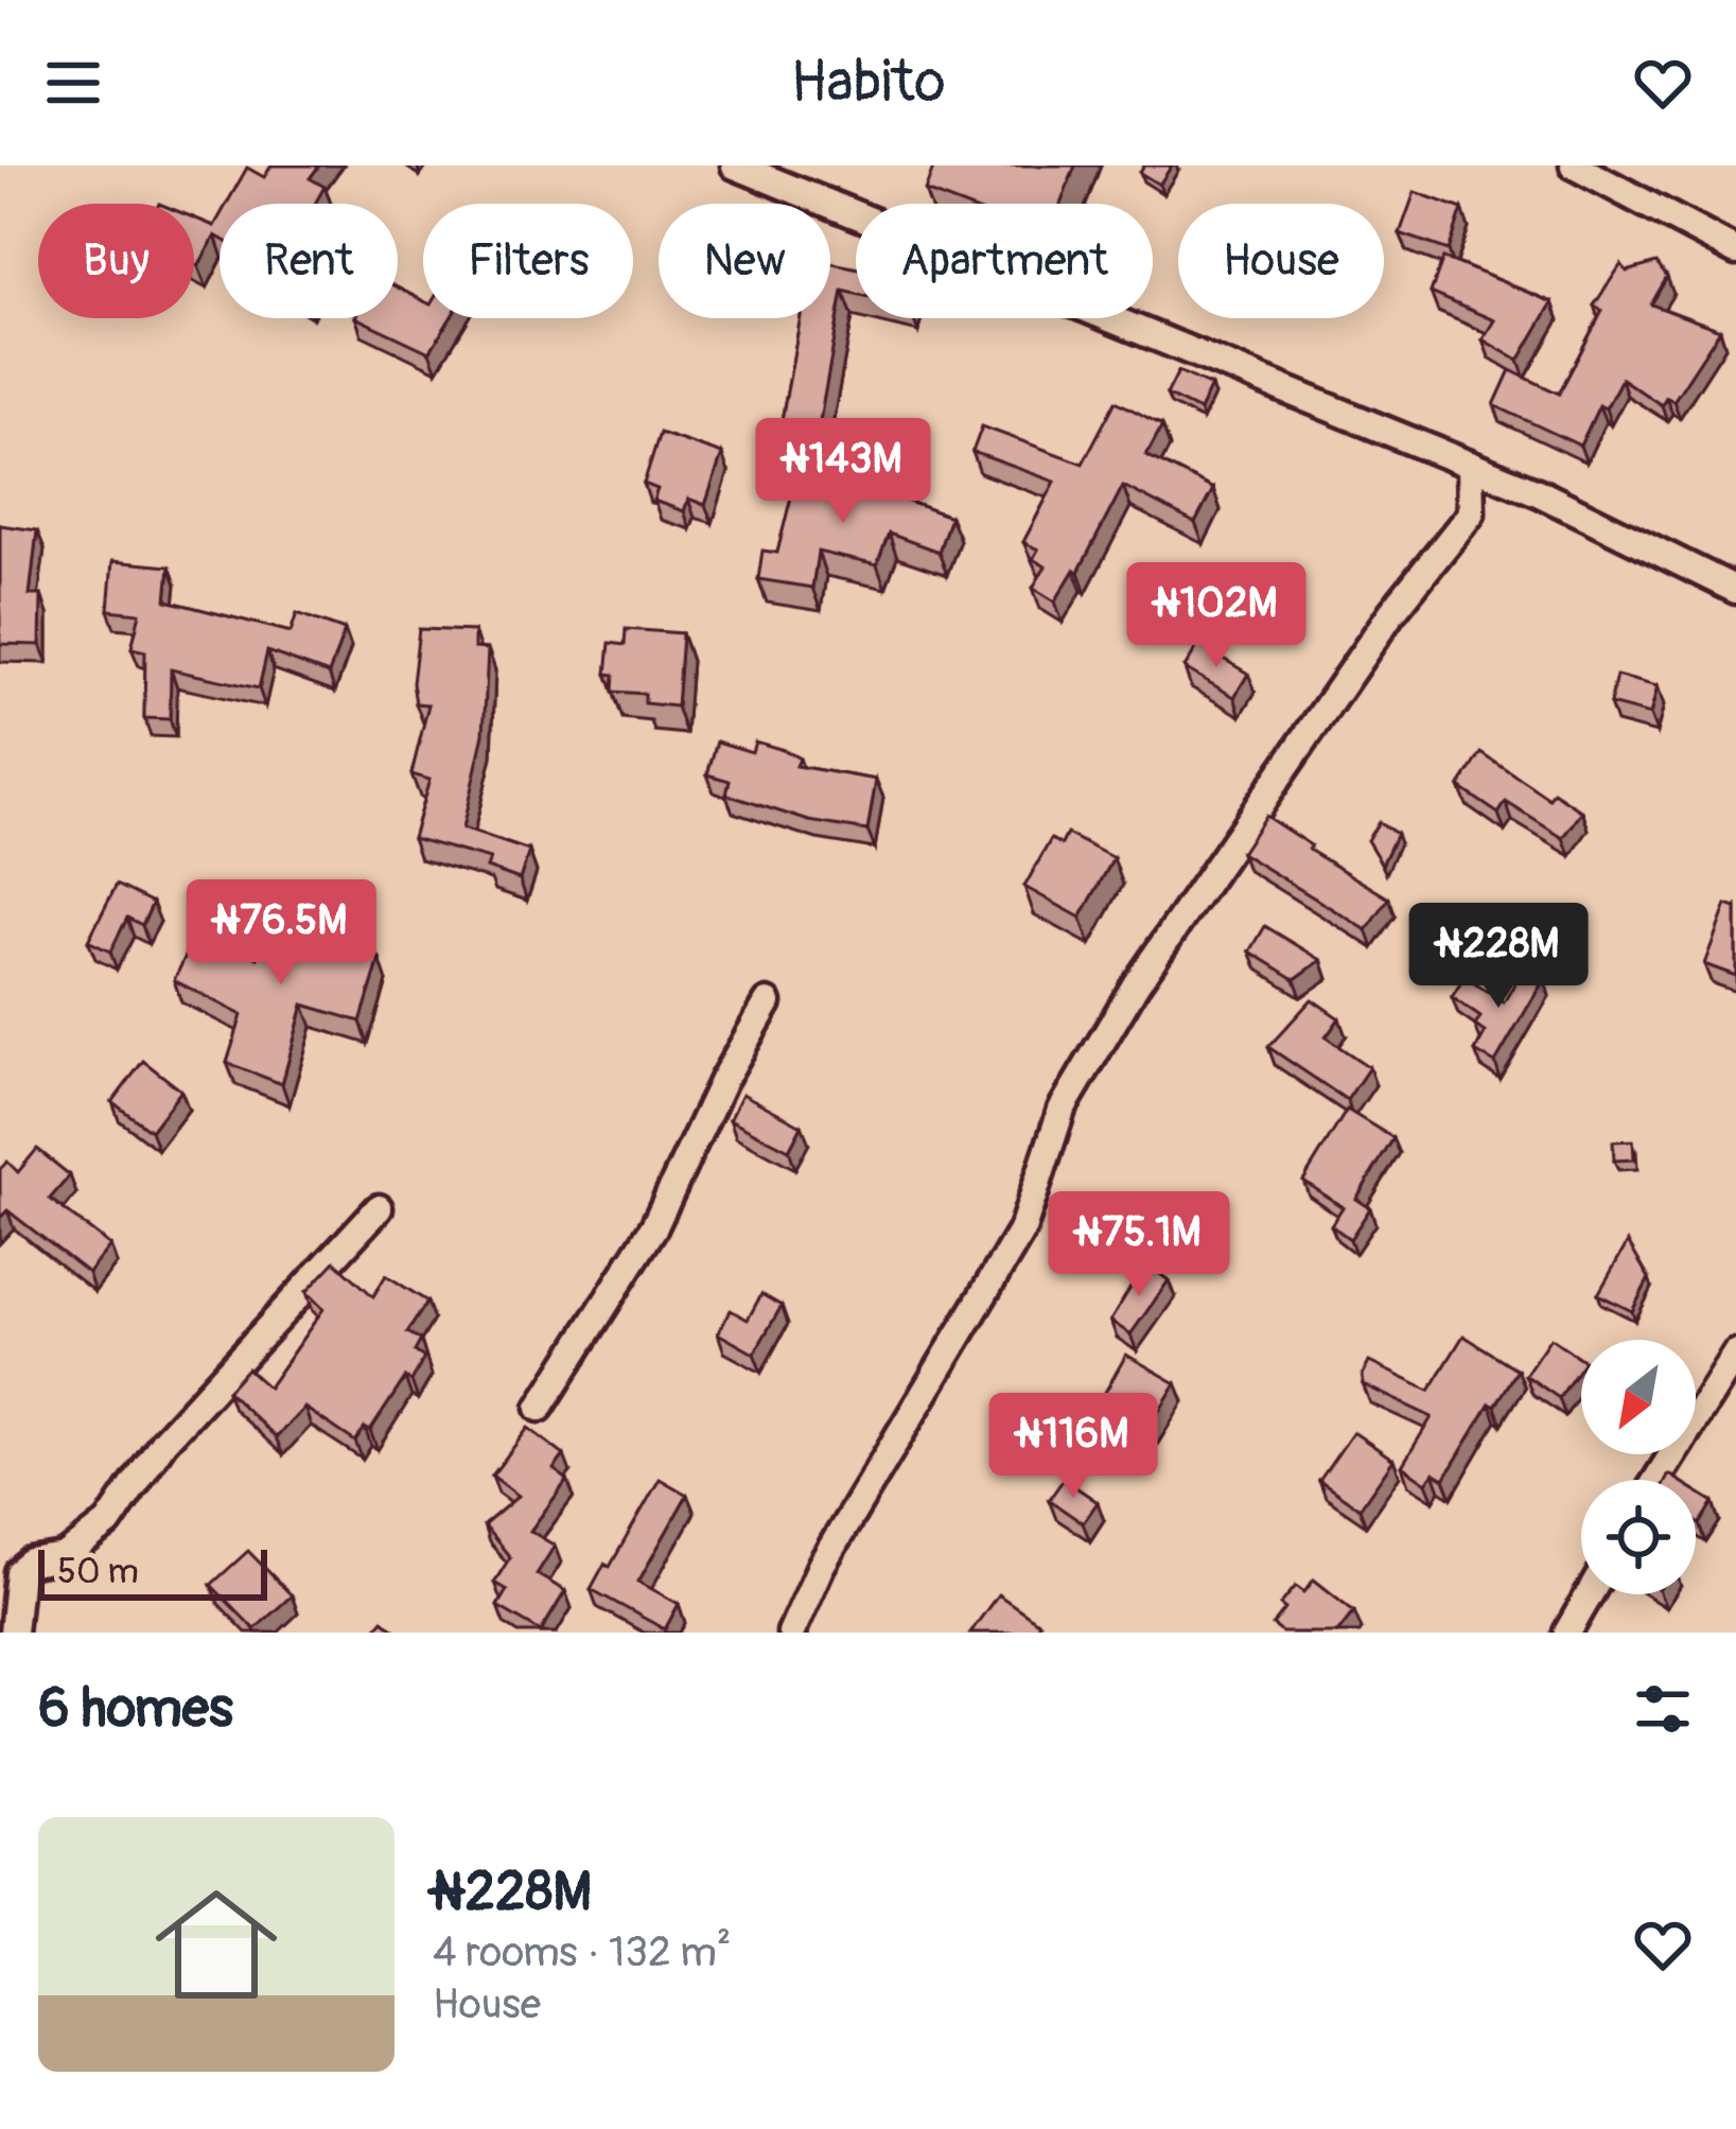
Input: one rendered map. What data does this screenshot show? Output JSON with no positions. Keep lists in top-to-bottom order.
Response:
{
  "scale_bar": "50 m",
  "north": "bottom left",
  "page": {
    "header": "Habito",
    "chip": [
      "Buy",
      "Rent",
      "Filters",
      "New",
      "Apartment",
      "House"
    ],
    "price": [
      "₦143M",
      "₦102M",
      "₦76.5M",
      "₦228M",
      "₦75.1M",
      "₦116M"
    ],
    "scale": "50 m",
    "heading": "6 homes",
    "list": [
      {
        "name": "₦228M",
        "note": "4 rooms · 132 m² · House"
      }
    ]
  }
}
